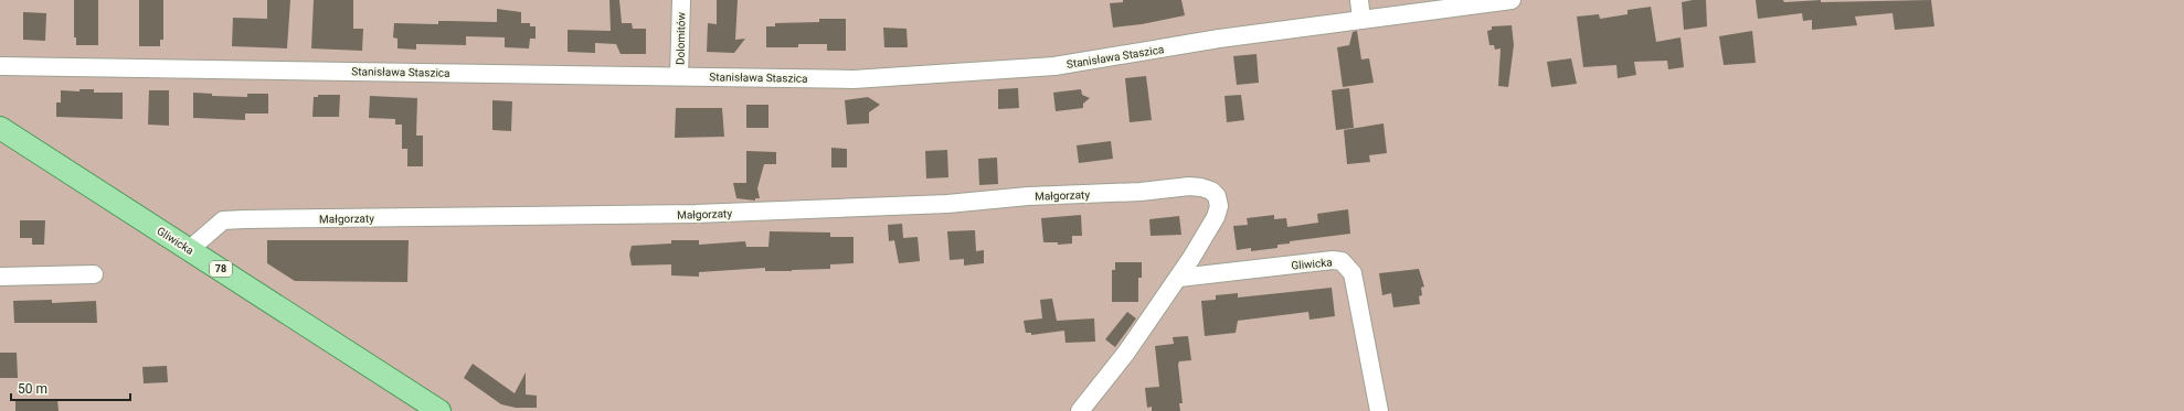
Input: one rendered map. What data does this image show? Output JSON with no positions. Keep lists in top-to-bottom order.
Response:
{
  "streets": {
    "main road": ["Gliwicka", "78"],
    "street": ["Dolomitów", "Stanisława Staszica", "Małgorzaty"]
  },
  "crossings": [
    ["Dolomitów", "Stanisława Staszica"],
    ["Małgorzaty", "Gliwicka"]
  ],
  "scale_bar": "50 m"
}
